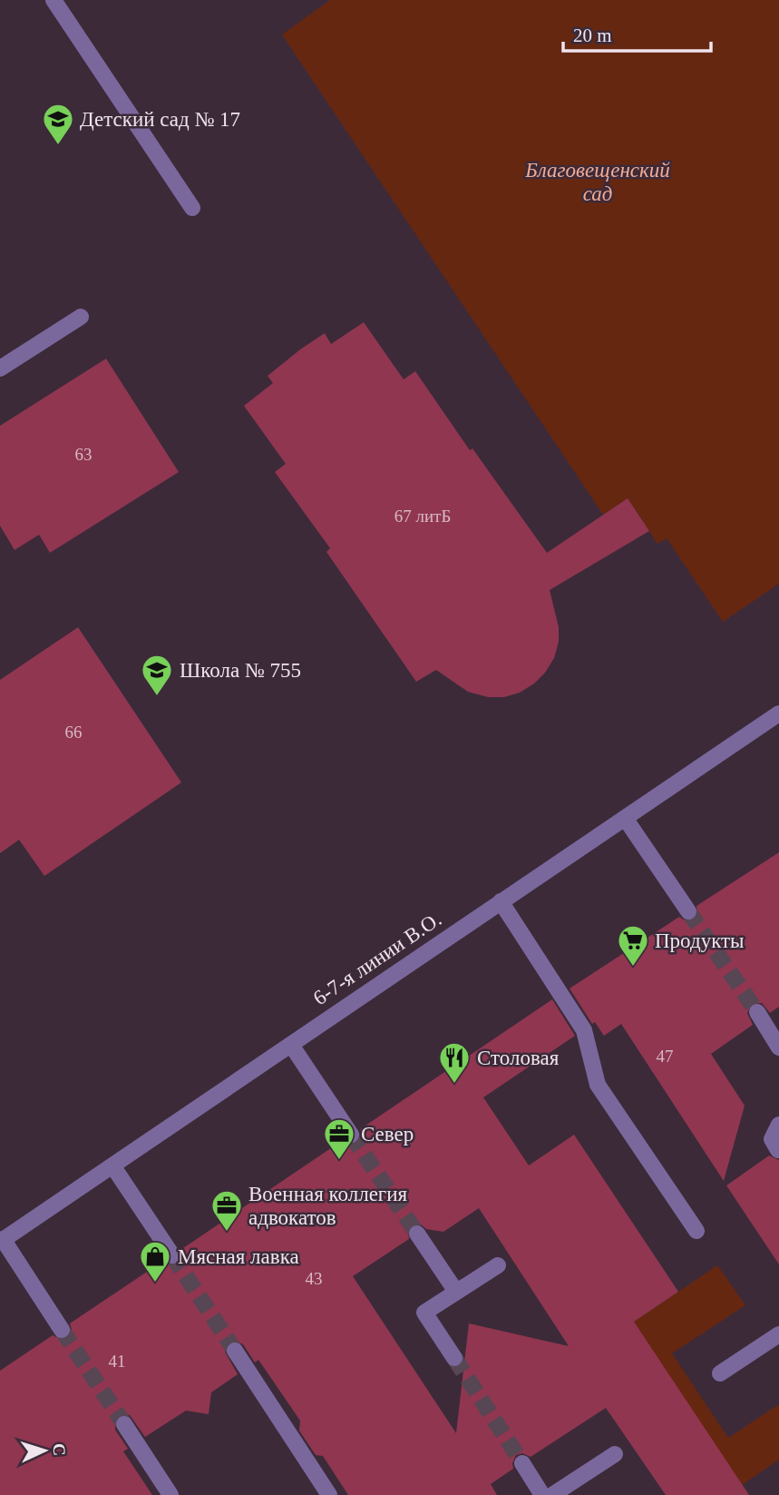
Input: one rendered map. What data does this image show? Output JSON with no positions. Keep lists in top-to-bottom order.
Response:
{
  "streets": {
    "street": ["6-7-я линии В.О."]
  },
  "parks": ["Благовещенский сад"],
  "places": {
    "school or university": ["Детский сад № 17", "Школа № 755"],
    "supermarket": ["Продукты"],
    "restaurant": ["Столовая"],
    "office": ["Север", "Военная коллегия адвокатов"],
    "shop": ["Мясная лавка"]
  },
  "house_numbers": [
    "63",
    "67 литБ",
    "66",
    "47",
    "43",
    "41"
  ],
  "scale_bar": "20 m",
  "north": "right"
}
